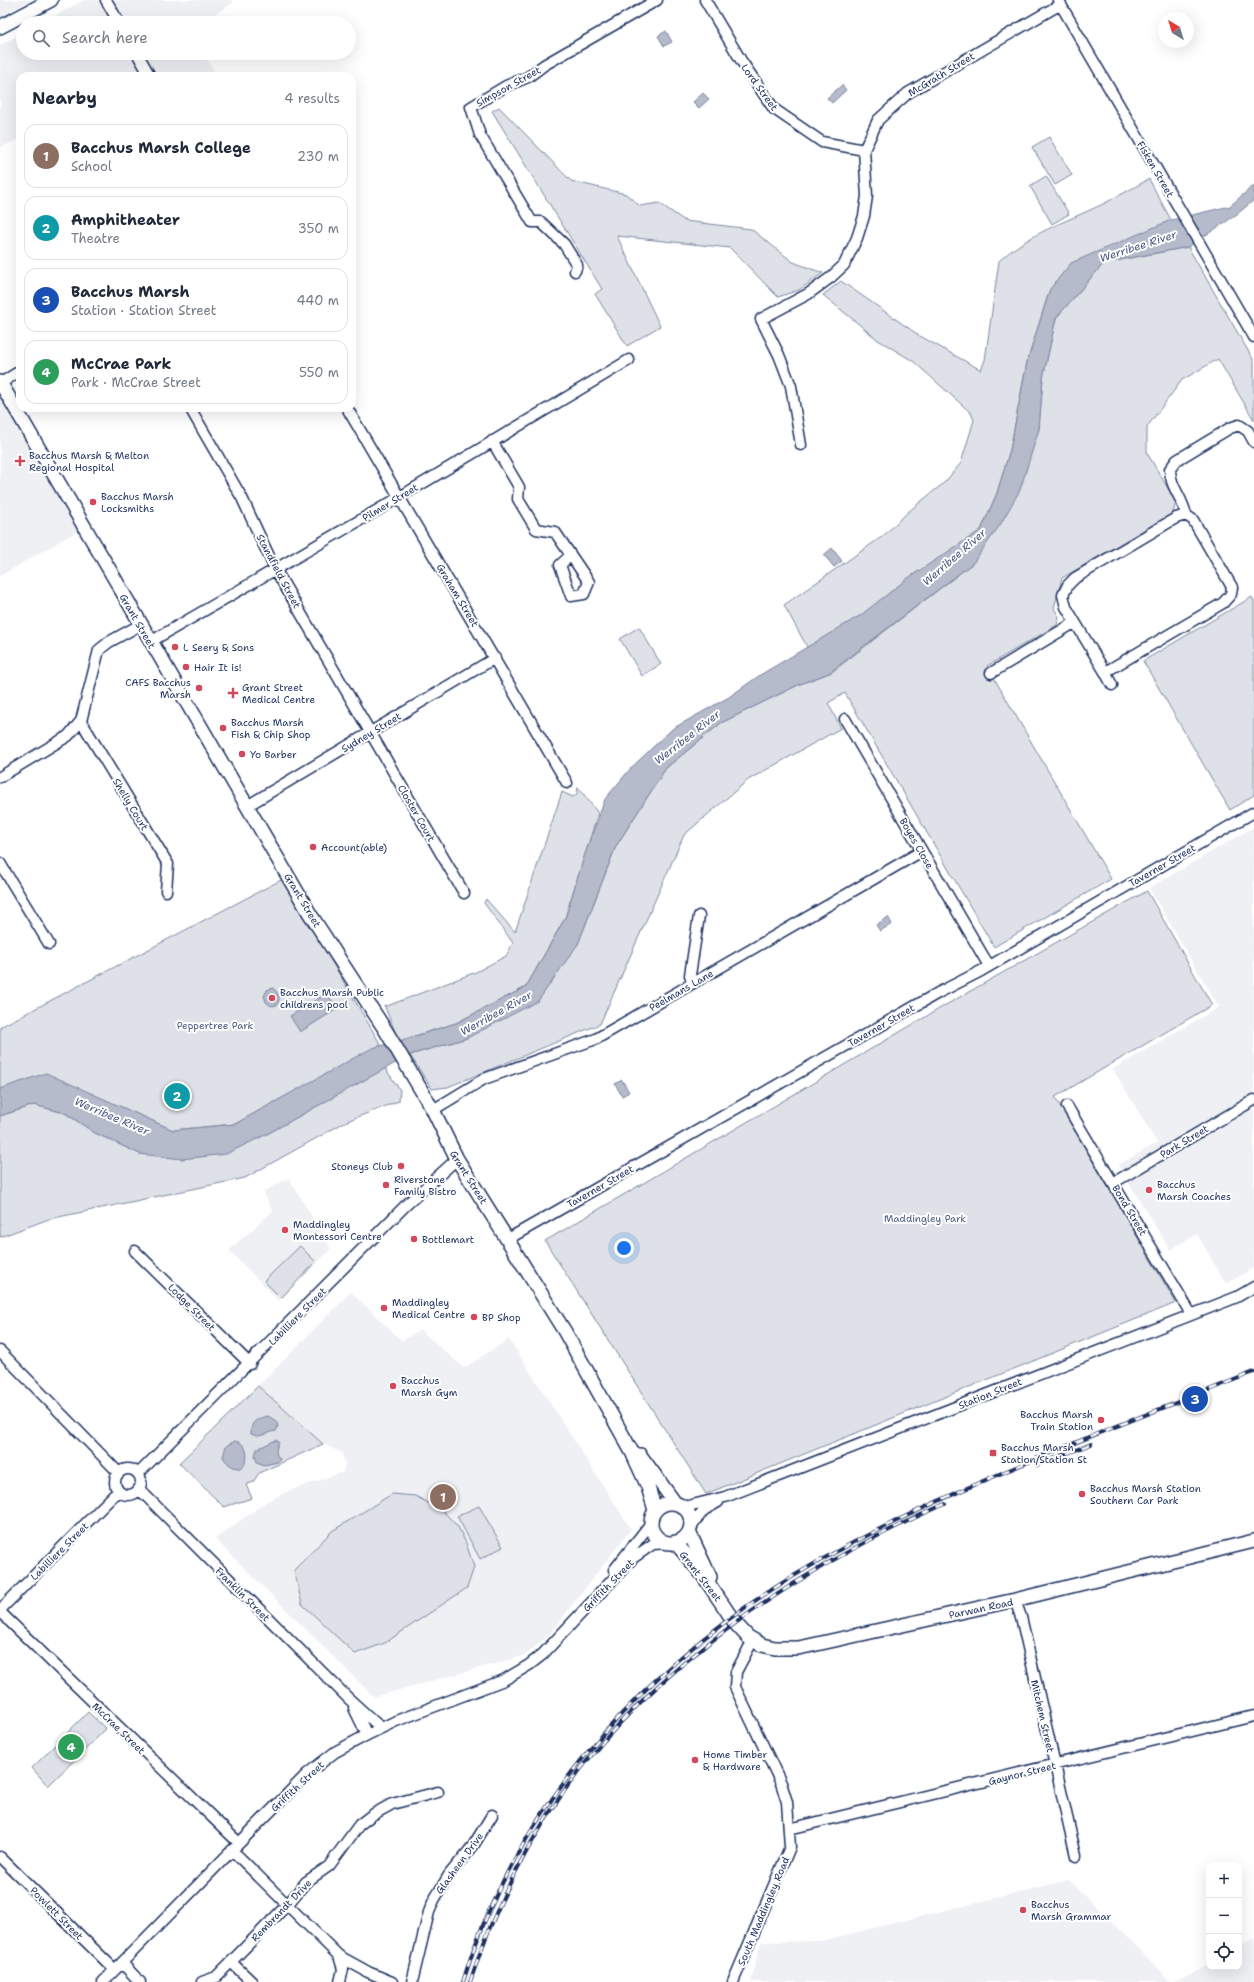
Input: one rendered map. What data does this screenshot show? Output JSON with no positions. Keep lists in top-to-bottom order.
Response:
{
  "streets": {
    "main road": ["Grant Street", "Parwan Road"],
    "street": [
      "McGrath Street",
      "Simpson Street",
      "Lord Street",
      "Fisken Street",
      "Pilmer Street",
      "Standfield Street",
      "Graham Street",
      "Sydney Street",
      "Shelly Court",
      "Closter Court",
      "Boyes Close",
      "Taverner Street",
      "Peelmans Lane",
      "Park Street",
      "Bond Street",
      "Lodge Street",
      "Labilliere Street",
      "Station Street",
      "Griffith Street",
      "Franklin Street",
      "Mitchem Street",
      "McCrae Street",
      "Gaynor Street",
      "Glasheen Drive",
      "Rembrandt Drive",
      "South Maddingley Road",
      "Powlett Street"
    ]
  },
  "crossings": [
    ["McGrath Street", "Lord Street"],
    ["McGrath Street", "Fisken Street"],
    ["Pilmer Street", "Standfield Street"],
    ["Pilmer Street", "Graham Street"],
    ["Pilmer Street", "Grant Street"],
    ["Standfield Street", "Sydney Street"],
    ["Standfield Street", "Closter Court"],
    ["Graham Street", "Sydney Street"],
    ["Grant Street", "Sydney Street"],
    ["Grant Street", "Taverner Street"],
    ["Grant Street", "Peelmans Lane"],
    ["Grant Street", "Labilliere Street"],
    ["Grant Street", "Station Street"],
    ["Grant Street", "Griffith Street"],
    ["Grant Street", "Parwan Road"],
    ["Sydney Street", "Closter Court"],
    ["Boyes Close", "Taverner Street"],
    ["Boyes Close", "Peelmans Lane"],
    ["Park Street", "Bond Street"],
    ["Bond Street", "Station Street"],
    ["Lodge Street", "Labilliere Street"],
    ["Labilliere Street", "Franklin Street"],
    ["Labilliere Street", "McCrae Street"],
    ["Station Street", "Griffith Street"],
    ["Griffith Street", "Franklin Street"],
    ["Griffith Street", "McCrae Street"],
    ["Griffith Street", "Powlett Street"],
    ["Parwan Road", "Mitchem Street"],
    ["Parwan Road", "South Maddingley Road"],
    ["Mitchem Street", "Gaynor Street"],
    ["McCrae Street", "Rembrandt Drive"],
    ["Gaynor Street", "South Maddingley Road"]
  ],
  "water": ["Werribee River"],
  "parks": ["Peppertree Park", "Maddingley Park"],
  "places": {
    "health": ["Bacchus Marsh & Melton Regional Hospital", "Grant Street Medical Centre"],
    "other": [
      "Bacchus Marsh Locksmiths",
      "L Seery & Sons",
      "Hair It is!",
      "CAFS Bacchus Marsh",
      "Bacchus Marsh Fish & Chip Shop",
      "Yo Barber",
      "Account(able)",
      "Bacchus Marsh Public childrens pool",
      "Stoneys Club",
      "Riverstone Family Bistro",
      "Bacchus Marsh Coaches",
      "Maddingley Montessori Centre",
      "Bottlemart",
      "Maddingley Medical Centre",
      "BP Shop",
      "Bacchus Marsh Gym",
      "Bacchus Marsh Train Station",
      "Bacchus Marsh Station Southern Car Park",
      "Home Timber & Hardware",
      "Bacchus Marsh Grammar"
    ],
    "transit": ["Bacchus Marsh Station/Station St"]
  },
  "north": "top left",
  "page": {
    "search": "Search here",
    "heading": ["Nearby", "4 results"],
    "list": [
      {
        "mark": "1",
        "name": "Bacchus Marsh College",
        "note": "School",
        "value": "230 m"
      },
      {
        "mark": "2",
        "name": "Amphitheater",
        "note": "Theatre",
        "value": "350 m"
      },
      {
        "mark": "3",
        "name": "Bacchus Marsh",
        "note": "Station · Station Street",
        "value": "440 m"
      },
      {
        "mark": "4",
        "name": "McCrae Park",
        "note": "Park · McCrae Street",
        "value": "550 m"
      }
    ],
    "pins": [
      "2",
      "3",
      "1",
      "4"
    ],
    "map_buttons": ["+", "−"]
  }
}
